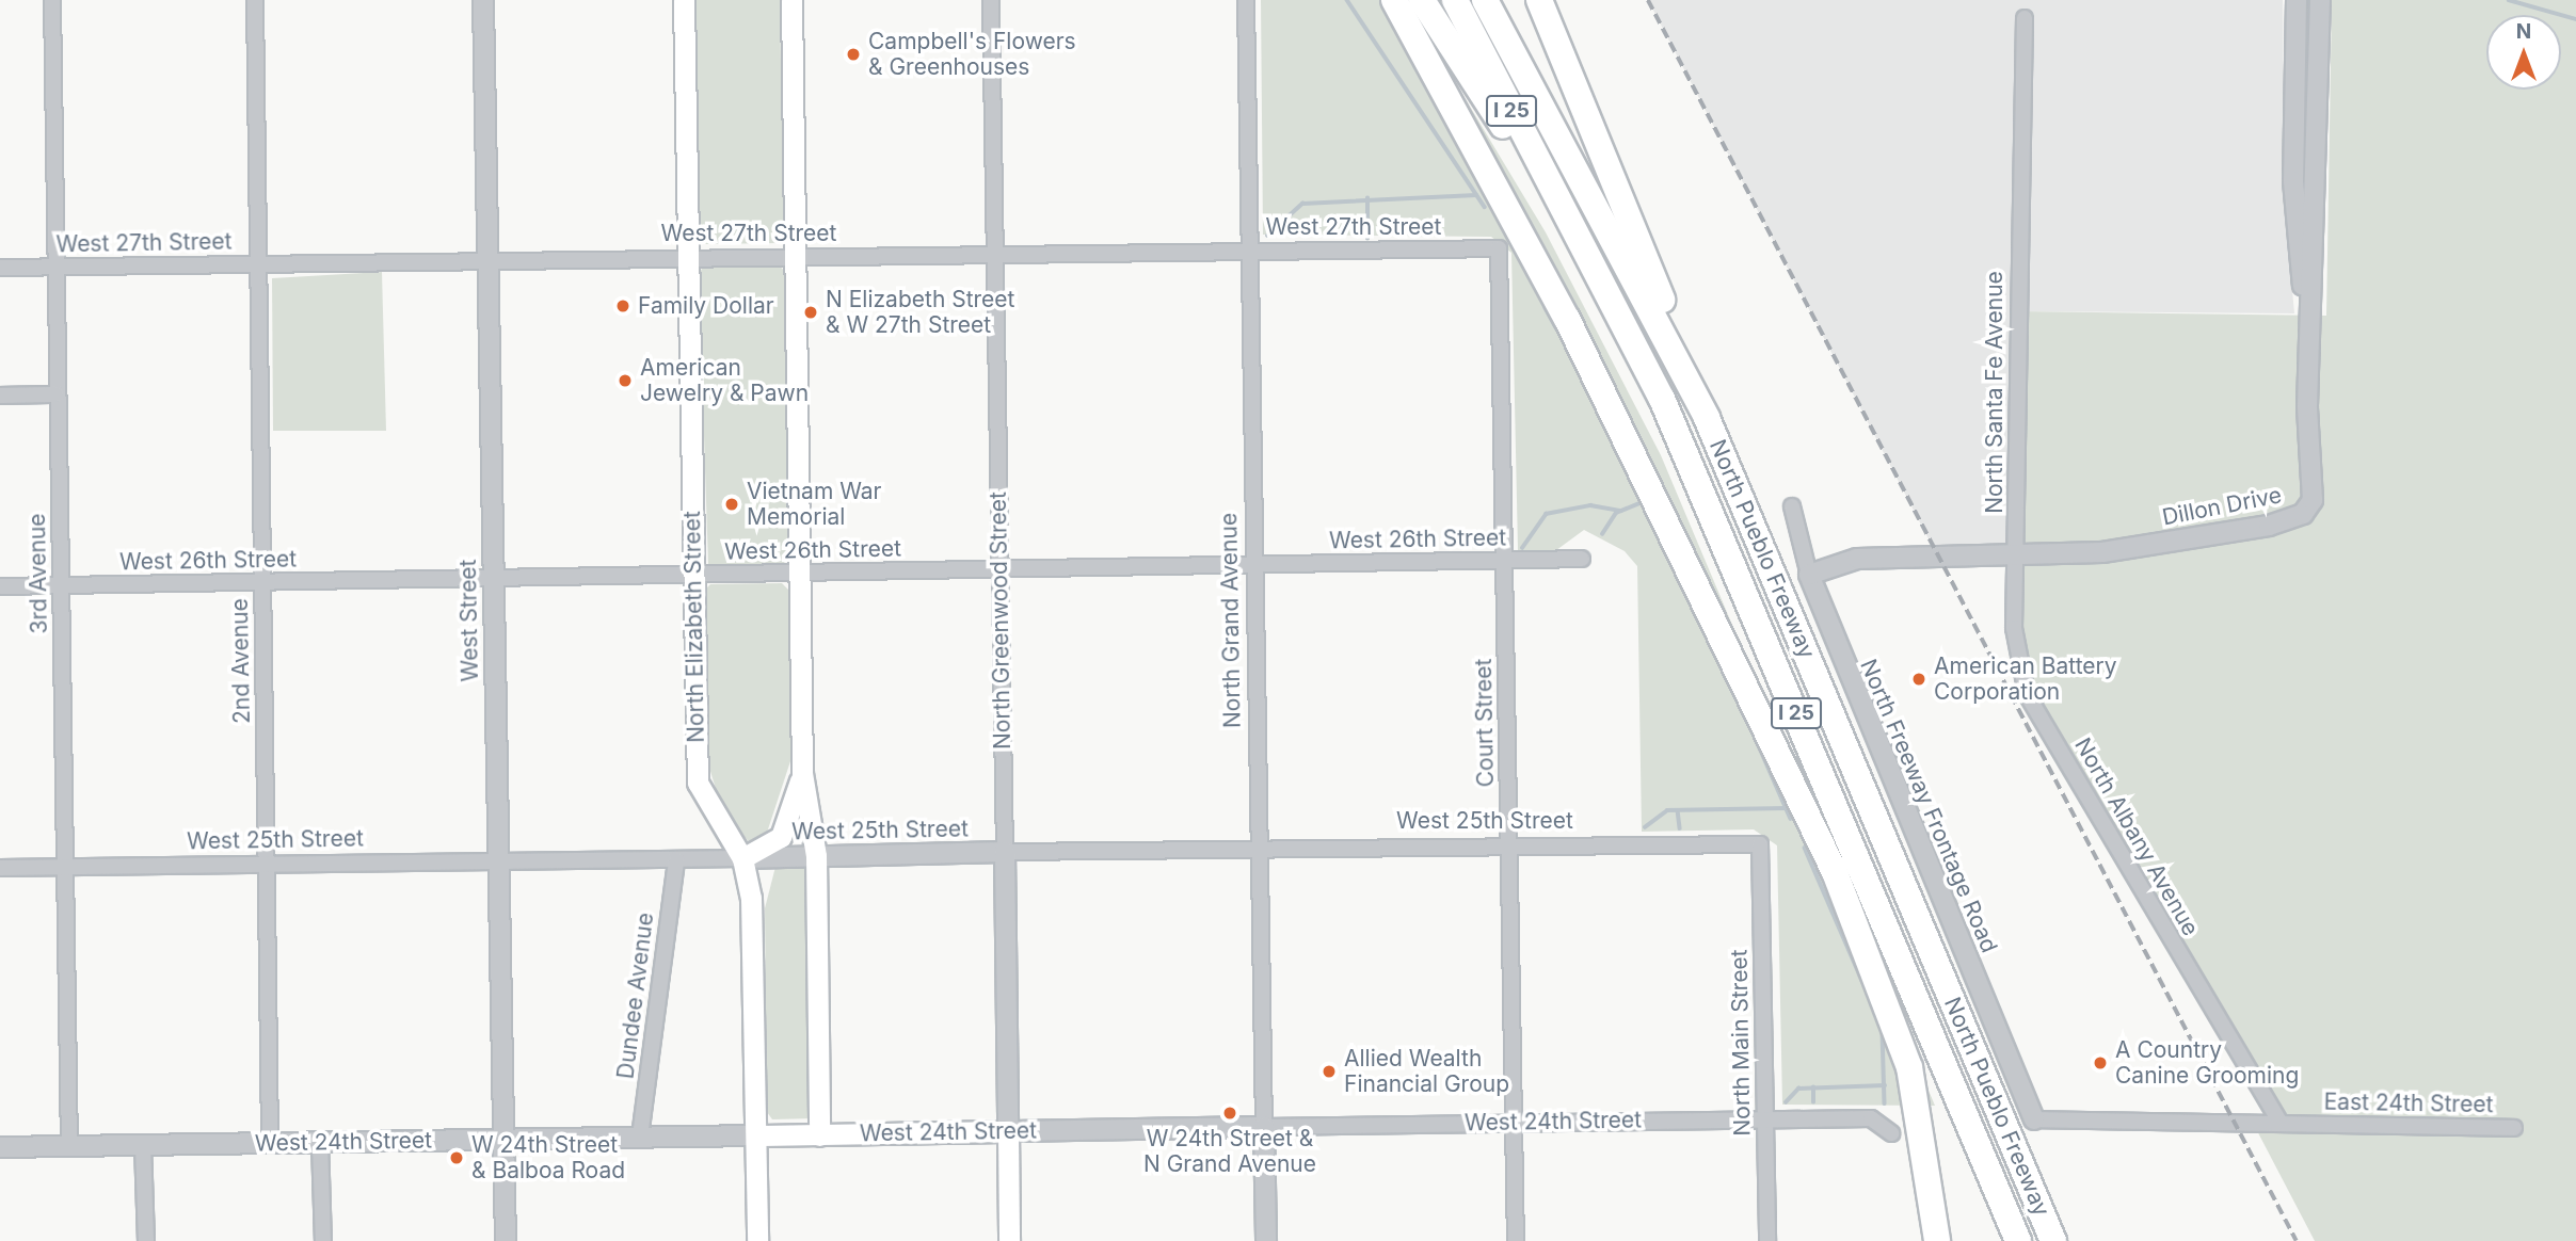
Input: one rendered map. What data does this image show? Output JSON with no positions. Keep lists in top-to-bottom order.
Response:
{
  "streets": {
    "highway": ["I 25", "North Pueblo Freeway"],
    "main road": ["North Greenwood Street", "North Elizabeth Street", "West 24th Street"],
    "street": [
      "West 27th Street",
      "North Santa Fe Avenue",
      "Dillon Drive",
      "West 26th Street",
      "3rd Avenue",
      "West Street",
      "North Grand Avenue",
      "2nd Avenue",
      "Court Street",
      "North Freeway Frontage Road",
      "West 25th Street",
      "North Albany Avenue",
      "Dundee Avenue",
      "North Main Street",
      "East 24th Street"
    ]
  },
  "crossings": [
    ["West 27th Street", "3rd Avenue"],
    ["West 27th Street", "West Street"],
    ["West 27th Street", "North Greenwood Street"],
    ["West 27th Street", "North Grand Avenue"],
    ["West 27th Street", "North Elizabeth Street"],
    ["West 27th Street", "2nd Avenue"],
    ["West 27th Street", "Court Street"],
    ["North Santa Fe Avenue", "Dillon Drive"],
    ["North Santa Fe Avenue", "North Albany Avenue"],
    ["Dillon Drive", "North Albany Avenue"],
    ["West 26th Street", "3rd Avenue"],
    ["West 26th Street", "West Street"],
    ["West 26th Street", "North Greenwood Street"],
    ["West 26th Street", "North Grand Avenue"],
    ["West 26th Street", "North Elizabeth Street"],
    ["West 26th Street", "2nd Avenue"],
    ["West 26th Street", "Court Street"],
    ["3rd Avenue", "West 25th Street"],
    ["3rd Avenue", "West 24th Street"],
    ["West Street", "West 25th Street"],
    ["West Street", "West 24th Street"],
    ["North Greenwood Street", "West 25th Street"],
    ["North Greenwood Street", "West 24th Street"],
    ["North Grand Avenue", "West 25th Street"],
    ["North Grand Avenue", "West 24th Street"],
    ["North Elizabeth Street", "West 25th Street"],
    ["North Elizabeth Street", "West 24th Street"],
    ["2nd Avenue", "West 25th Street"],
    ["2nd Avenue", "West 24th Street"],
    ["Court Street", "West 25th Street"],
    ["Court Street", "West 24th Street"],
    ["North Freeway Frontage Road", "East 24th Street"],
    ["West 25th Street", "Dundee Avenue"],
    ["West 25th Street", "North Main Street"],
    ["North Albany Avenue", "East 24th Street"],
    ["Dundee Avenue", "West 24th Street"],
    ["North Main Street", "West 24th Street"]
  ],
  "places": [
    "Campbell's Flowers & Greenhouses",
    "Family Dollar",
    "N Elizabeth Street & W 27th Street",
    "American Jewelry & Pawn",
    "Vietnam War Memorial",
    "American Battery Corporation",
    "A Country Canine Grooming",
    "Allied Wealth Financial Group",
    "W 24th Street & N Grand Avenue",
    "W 24th Street & Balboa Road"
  ],
  "north": "top"
}
